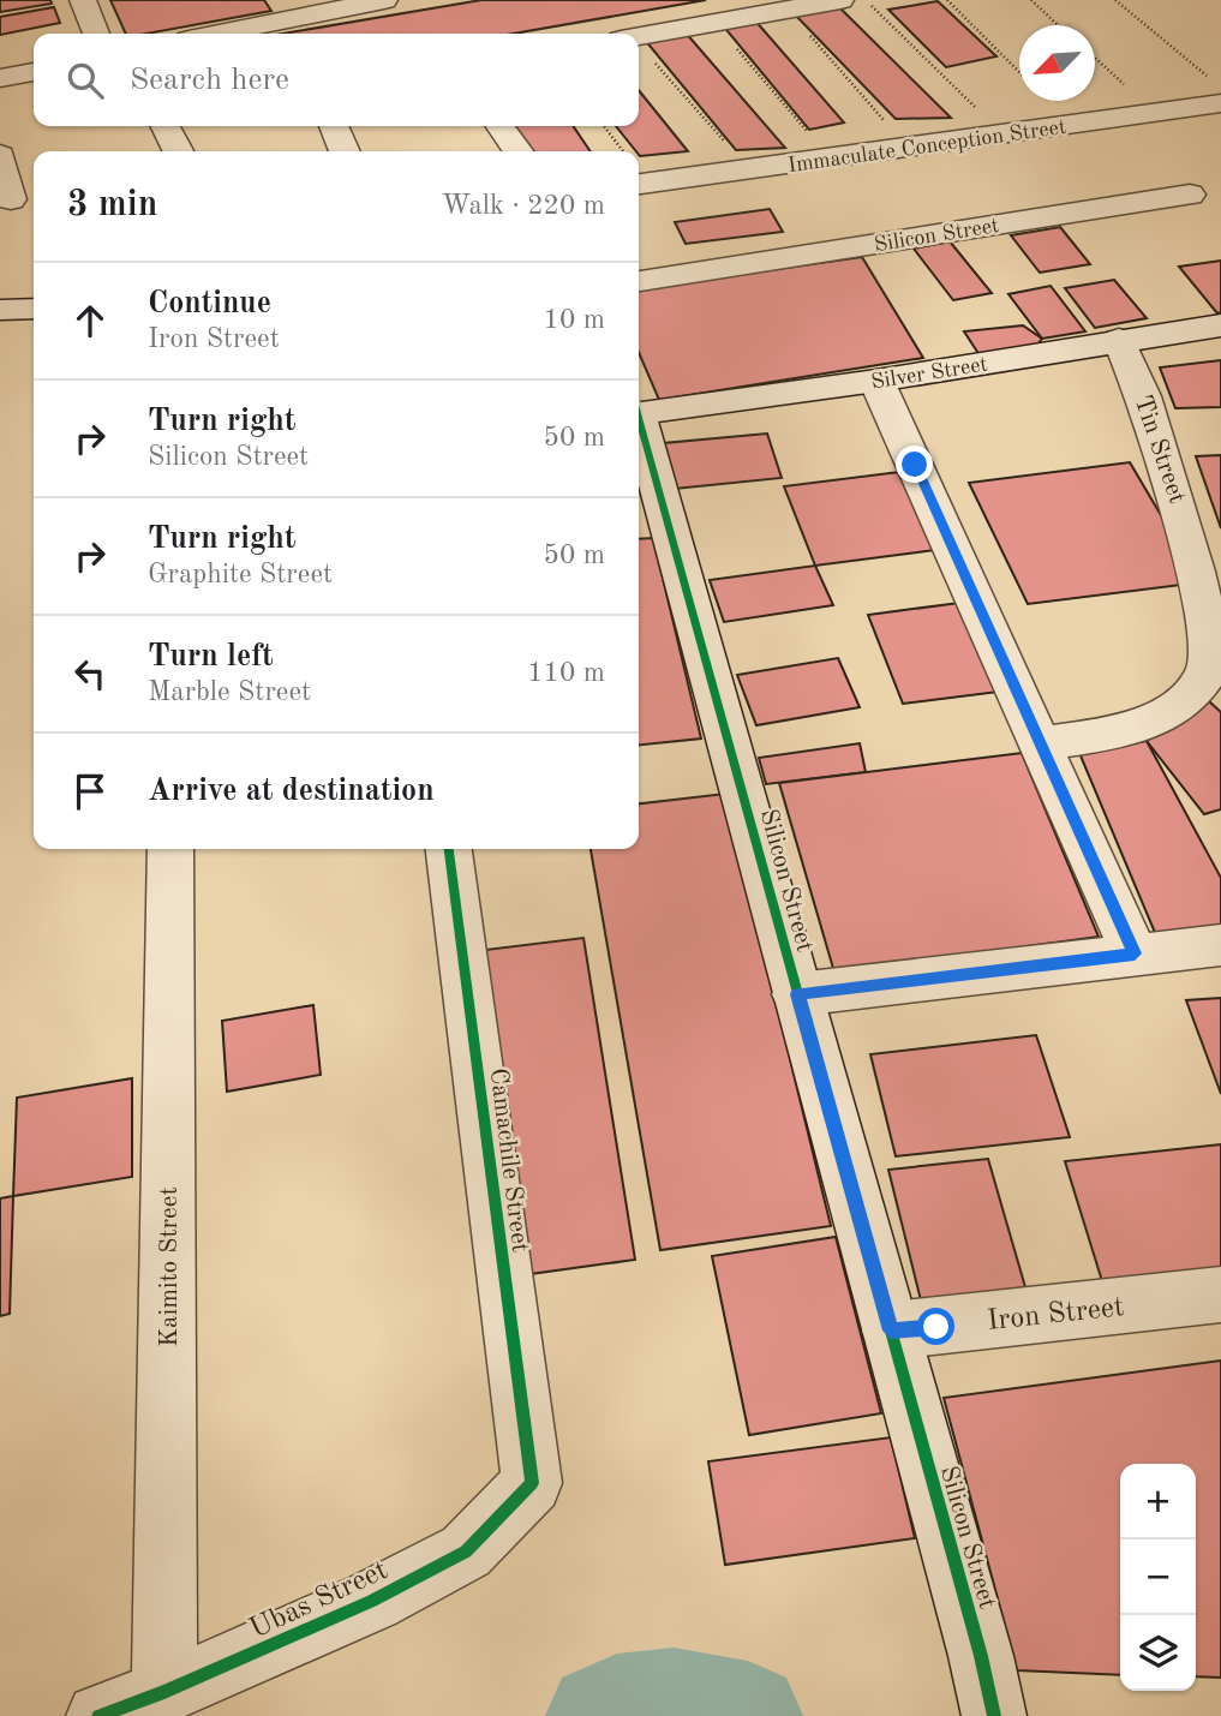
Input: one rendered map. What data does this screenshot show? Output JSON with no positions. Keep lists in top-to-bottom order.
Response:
{
  "streets": {
    "street": [
      "Immaculate Conception Street",
      "Silicon Street",
      "Silver Street",
      "Tin Street",
      "Camachile Street",
      "Kaimito Street",
      "Iron Street",
      "Ubas Street"
    ]
  },
  "crossings": [
    ["Silicon Street", "Iron Street"],
    ["Silver Street", "Tin Street"],
    ["Camachile Street", "Ubas Street"],
    ["Kaimito Street", "Ubas Street"]
  ],
  "north": "bottom left",
  "page": {
    "search": "Search here",
    "heading": ["3 min", "Walk · 220 m"],
    "list": [
      ["Continue", "Iron Street", "10 m"],
      ["Turn right", "Silicon Street", "50 m"],
      ["Turn right", "Graphite Street", "50 m"],
      ["Turn left", "Marble Street", "110 m"],
      "Arrive at destination"
    ],
    "map_buttons": ["+", "−"]
  }
}
